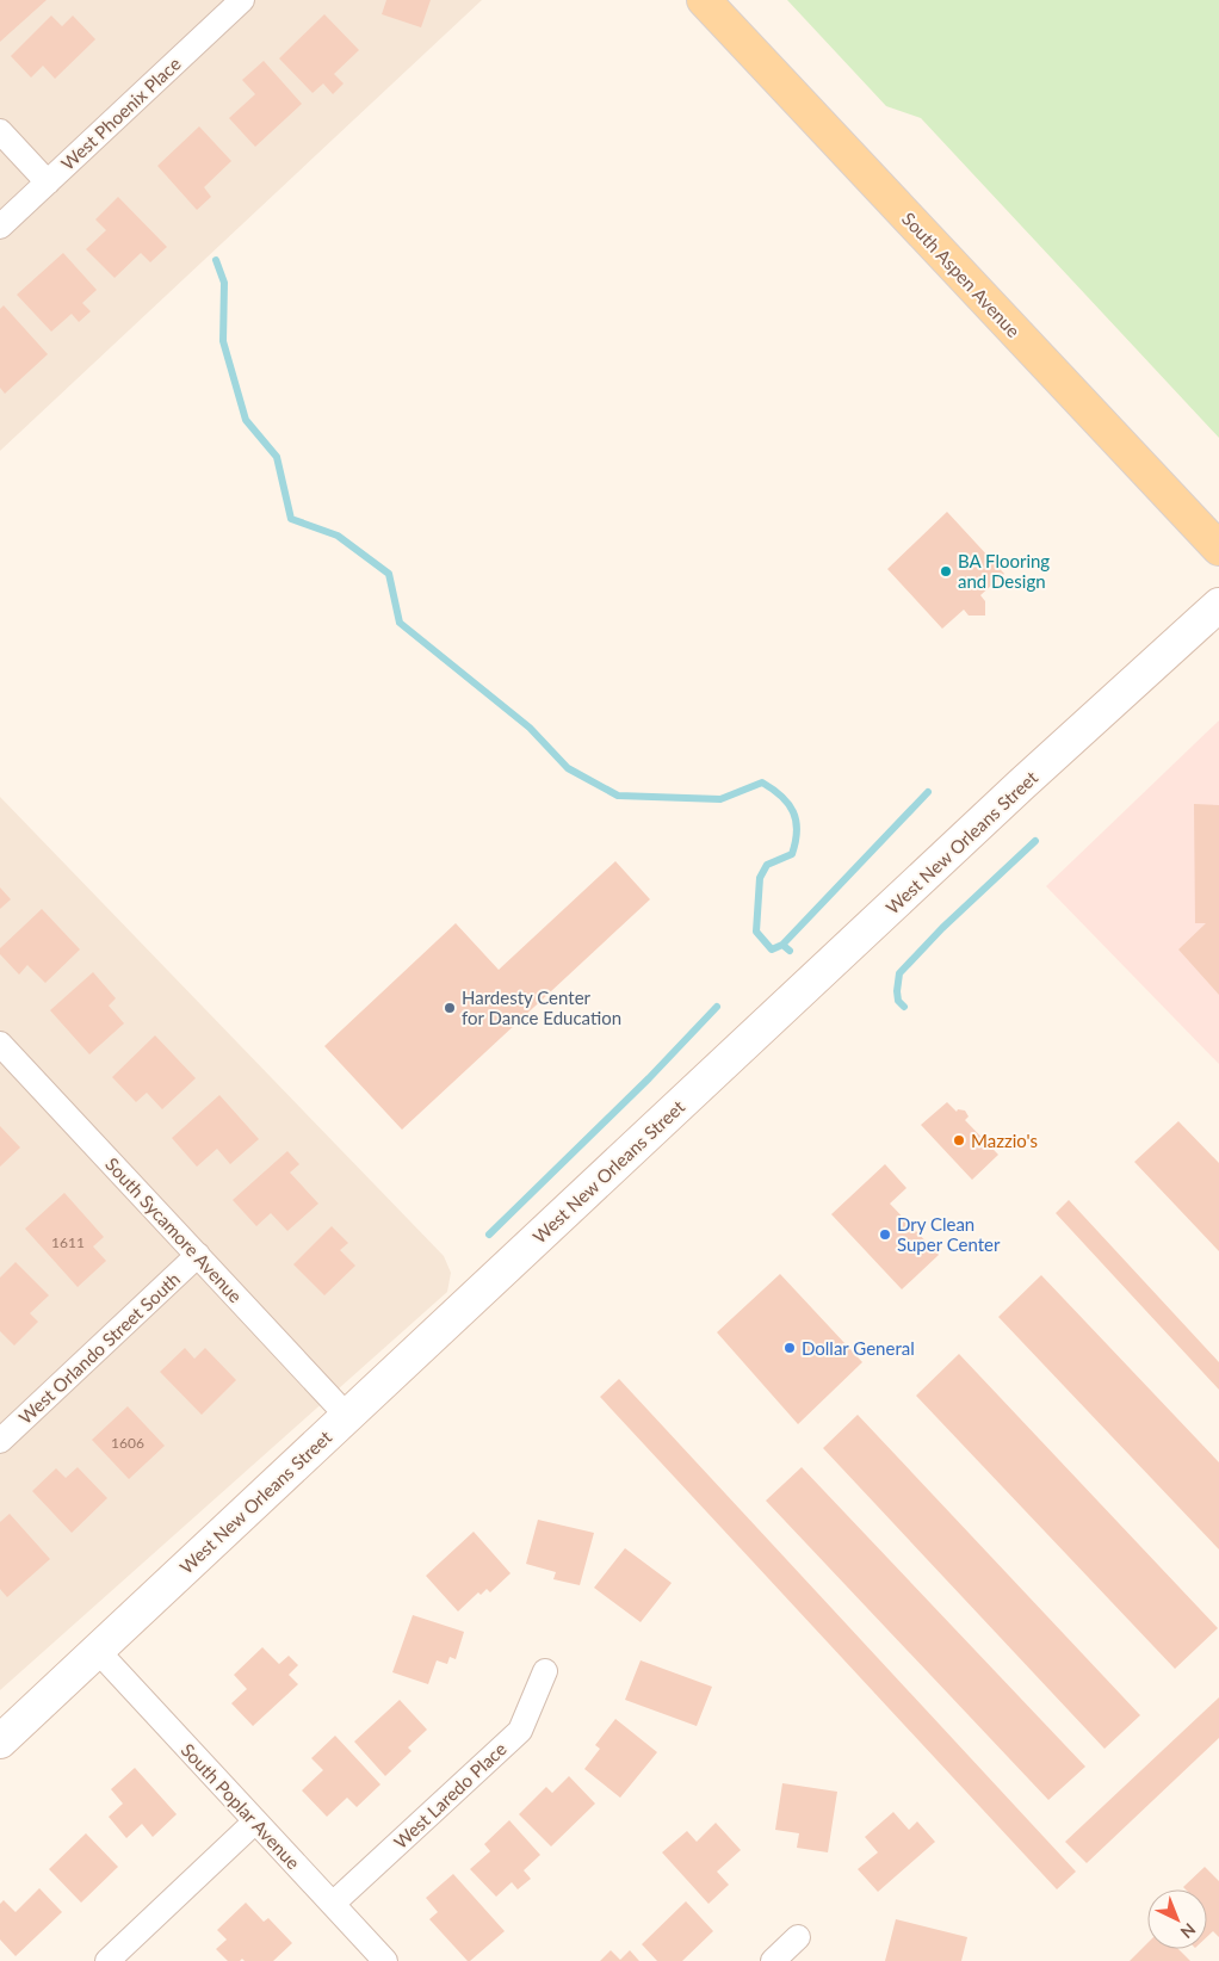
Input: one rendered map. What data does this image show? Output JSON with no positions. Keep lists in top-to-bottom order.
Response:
{
  "streets": {
    "main road": ["South Aspen Avenue", "West New Orleans Street"],
    "street": [
      "West Phoenix Place",
      "South Sycamore Avenue",
      "West Orlando Street South",
      "West Laredo Place",
      "South Poplar Avenue"
    ]
  },
  "crossings": [
    ["West New Orleans Street", "South Sycamore Avenue"],
    ["West New Orleans Street", "South Poplar Avenue"],
    ["South Sycamore Avenue", "West Orlando Street South"],
    ["West Laredo Place", "South Poplar Avenue"]
  ],
  "places": [
    "BA Flooring and Design",
    "Hardesty Center for Dance Education",
    "Mazzio's",
    "Dry Clean Super Center",
    "Dollar General"
  ],
  "house_numbers": ["1611", "1606"],
  "north": "bottom right"
}
